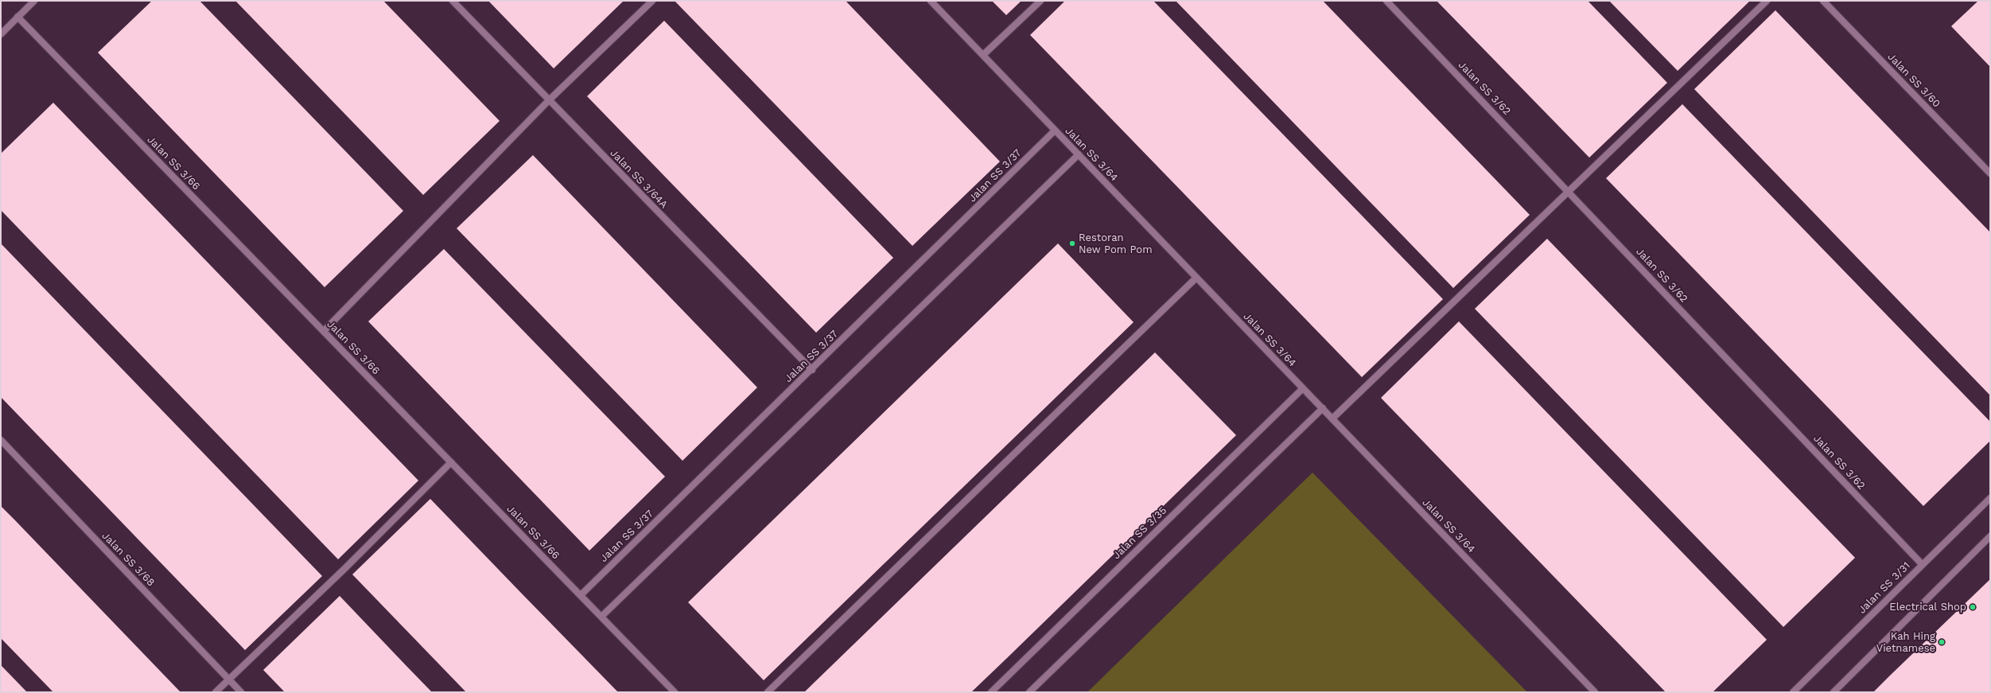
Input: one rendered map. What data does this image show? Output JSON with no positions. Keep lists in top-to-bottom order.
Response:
{
  "streets": {
    "street": [
      "Jalan SS 3/60",
      "Jalan SS 3/62",
      "Jalan SS 3/64",
      "Jalan SS 3/66",
      "Jalan SS 3/37",
      "Jalan SS 3/64A",
      "Jalan SS 3/35",
      "Jalan SS 3/68",
      "Jalan SS 3/31"
    ]
  },
  "crossings": [
    ["Jalan SS 3/62", "Jalan SS 3/31"],
    ["Jalan SS 3/64", "Jalan SS 3/37"],
    ["Jalan SS 3/64", "Jalan SS 3/35"],
    ["Jalan SS 3/66", "Jalan SS 3/37"],
    ["Jalan SS 3/37", "Jalan SS 3/64A"]
  ],
  "places": ["Restoran New Pom Pom", "Electrical Shop", "Kah Hing Vietnamese"]
}
